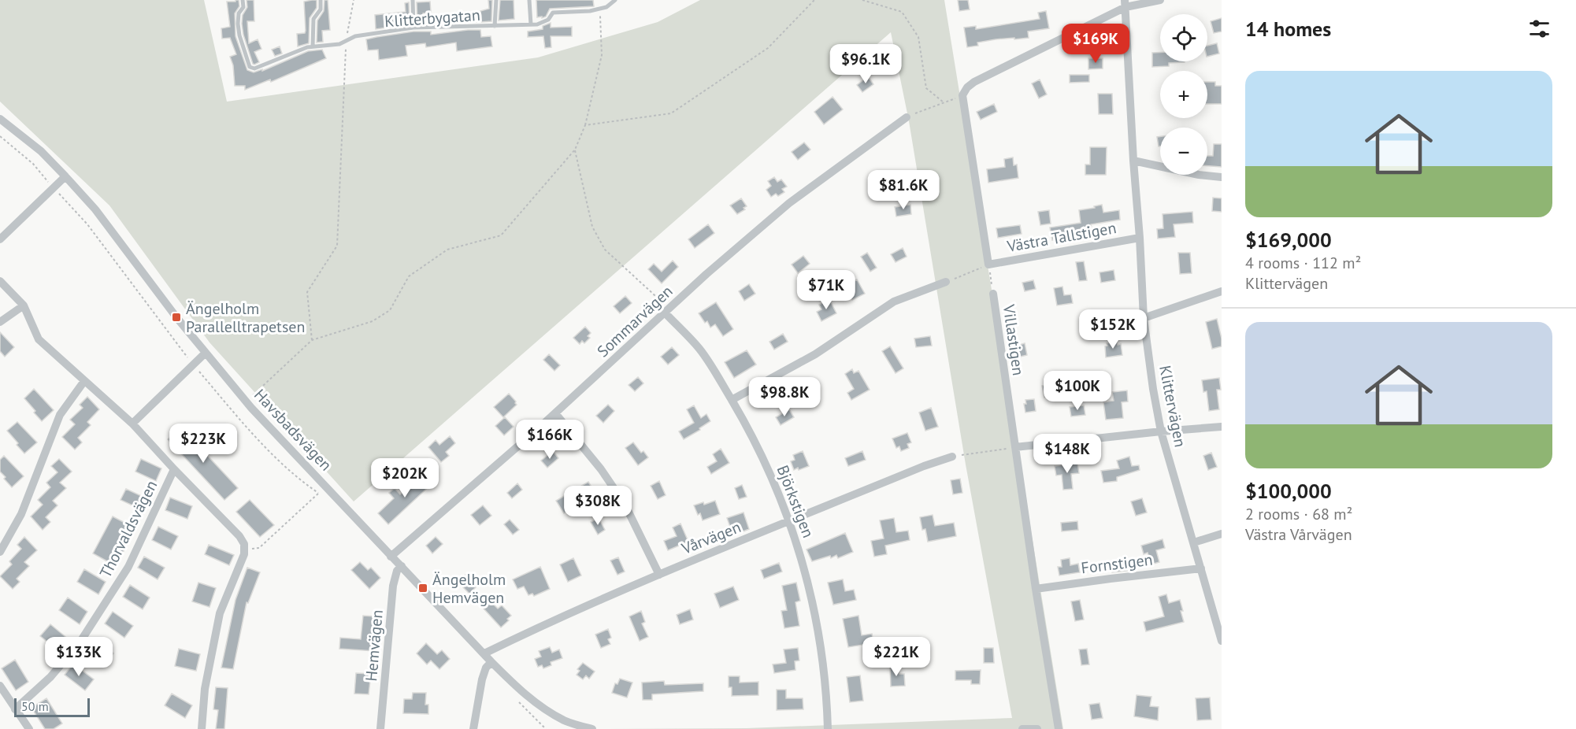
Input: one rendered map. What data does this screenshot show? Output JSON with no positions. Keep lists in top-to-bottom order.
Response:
{
  "streets": {
    "street": [
      "Västra Tallstigen",
      "Sommarvägen",
      "Villastigen",
      "Klittervägen",
      "Havsbadsvägen",
      "Björkstigen",
      "Thorvaldsvägen",
      "Vårvägen",
      "Fornstigen",
      "Hemvägen"
    ],
    "lane": ["Klitterbygatan"]
  },
  "crossings": [
    ["Västra Tallstigen", "Villastigen"],
    ["Västra Tallstigen", "Klittervägen"],
    ["Sommarvägen", "Havsbadsvägen"],
    ["Sommarvägen", "Björkstigen"],
    ["Villastigen", "Fornstigen"],
    ["Klittervägen", "Fornstigen"],
    ["Havsbadsvägen", "Vårvägen"],
    ["Havsbadsvägen", "Hemvägen"],
    ["Björkstigen", "Vårvägen"]
  ],
  "places": {
    "transit": ["Ängelholm Parallelltrapetsen", "Ängelholm Hemvägen"]
  },
  "scale_bar": "50 m",
  "page": {
    "heading": "14 homes",
    "map_buttons": ["+", "−"],
    "price": [
      "$169K",
      "$96.1K",
      "$81.6K",
      "$71K",
      "$152K",
      "$100K",
      "$98.8K",
      "$166K",
      "$223K",
      "$148K",
      "$202K",
      "$308K",
      "$133K",
      "$221K"
    ],
    "list": [
      {
        "name": "$169,000",
        "note": "4 rooms · 112 m² · Klittervägen"
      },
      {
        "name": "$100,000",
        "note": "2 rooms · 68 m² · Västra Vårvägen"
      }
    ],
    "scale": "50 m"
  }
}
